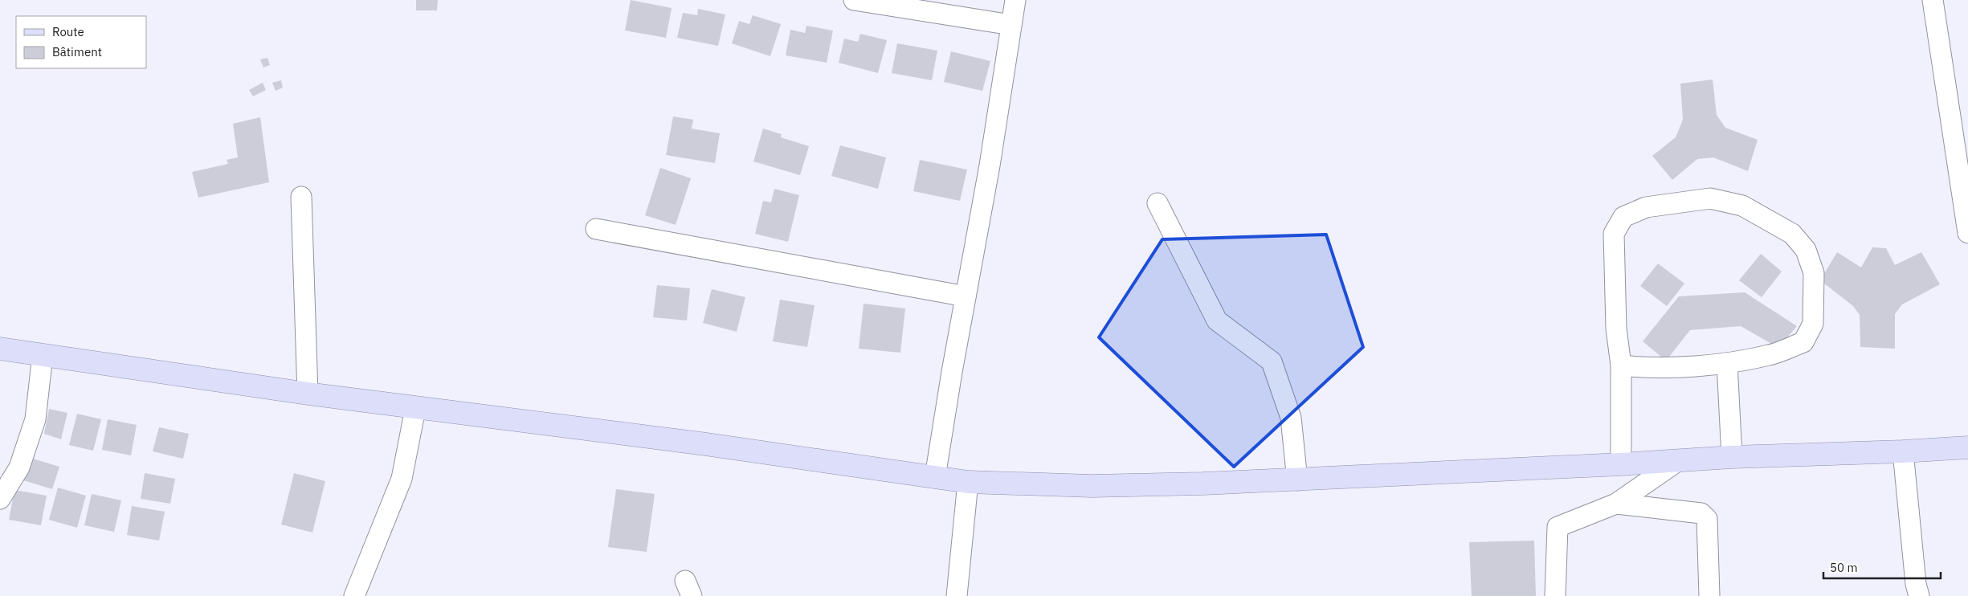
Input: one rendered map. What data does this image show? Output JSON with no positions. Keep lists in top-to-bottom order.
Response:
{
  "legend": ["Route", "Bâtiment"],
  "scale_bar": "50 m"
}
